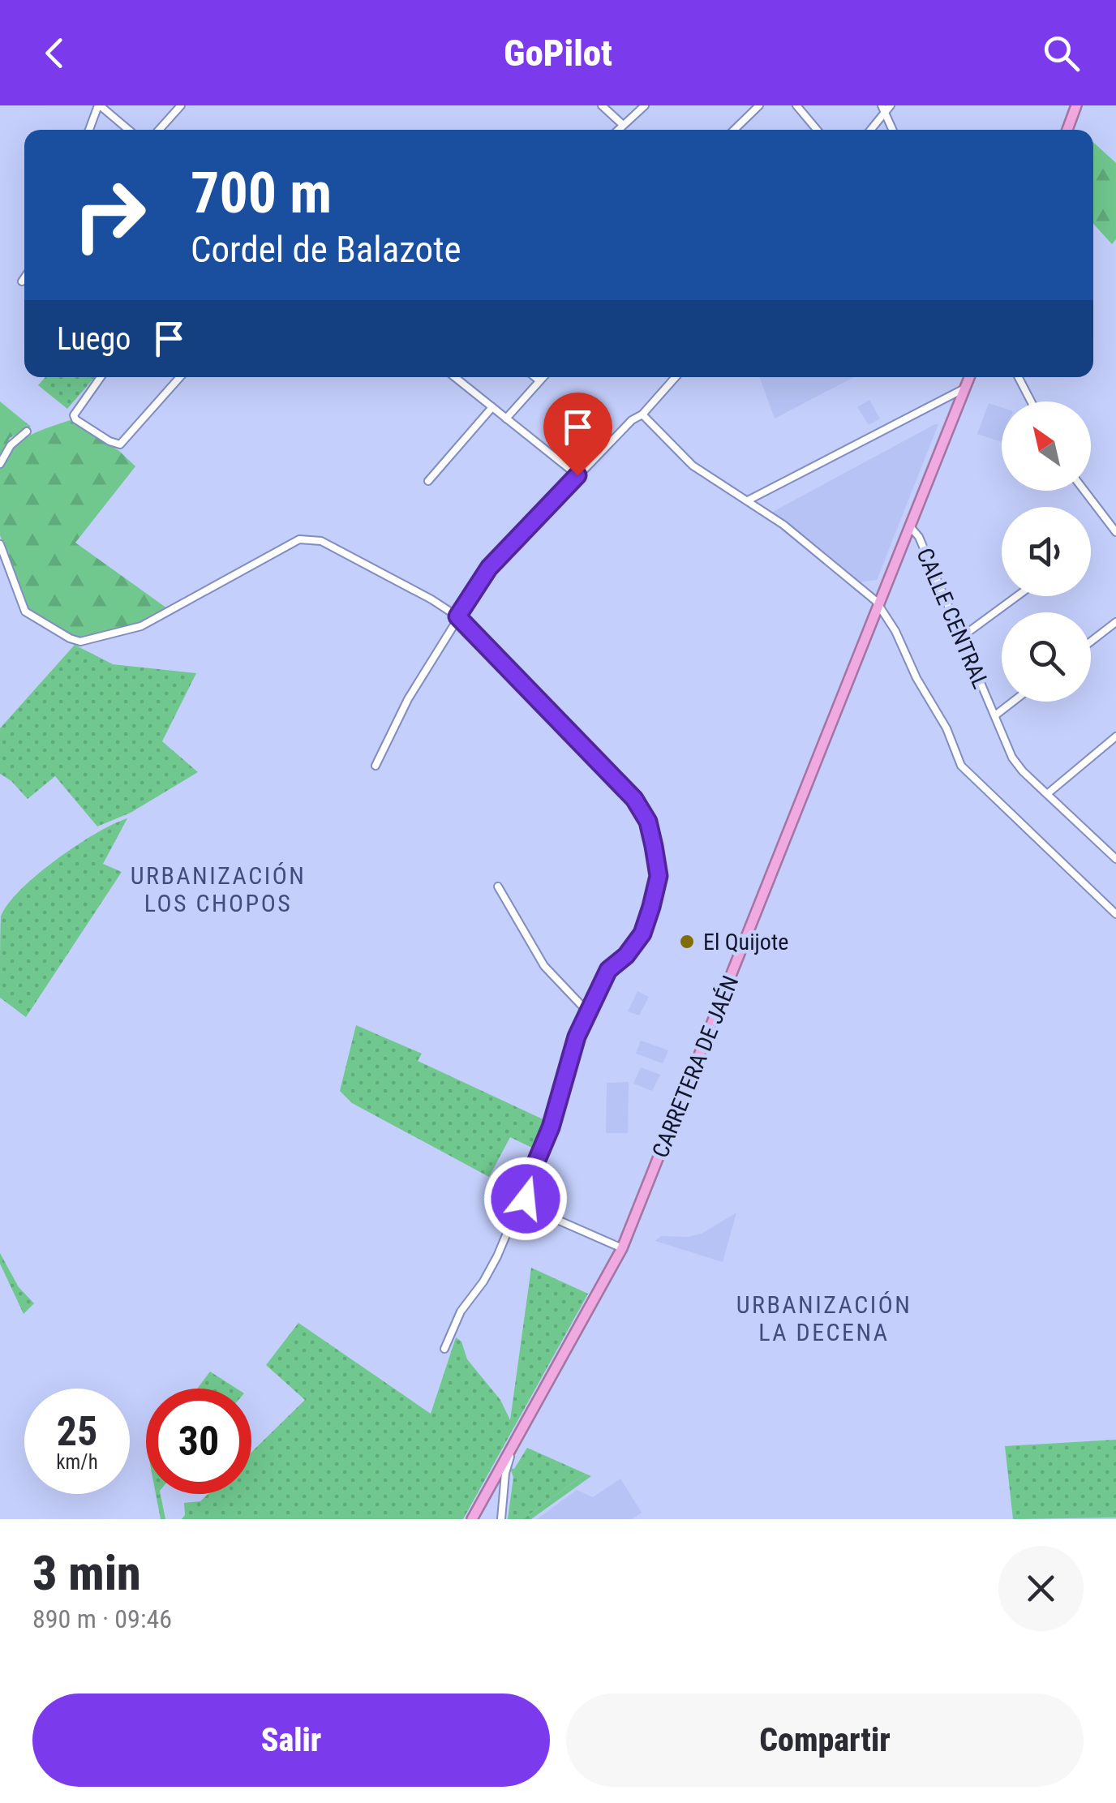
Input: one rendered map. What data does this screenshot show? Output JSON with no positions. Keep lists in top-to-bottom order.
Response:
{
  "streets": {
    "highway": ["CARRETERA DE JAÉN"],
    "street": ["CALLE CENTRAL"]
  },
  "crossings": [
    ["CALLE CENTRAL", "CARRETERA DE JAÉN"]
  ],
  "districts": ["URBANIZACIÓN LOS CHOPOS", "URBANIZACIÓN LA DECENA"],
  "places": ["El Quijote"],
  "north": "top left",
  "page": {
    "header": "GoPilot",
    "turn": ["700 m", "Cordel de Balazote"],
    "then": "Luego",
    "speed": "25 km/h",
    "limit": "30",
    "heading": ["3 min", "890 m · 09:46"],
    "buttons": ["Salir", "Compartir"]
  }
}
